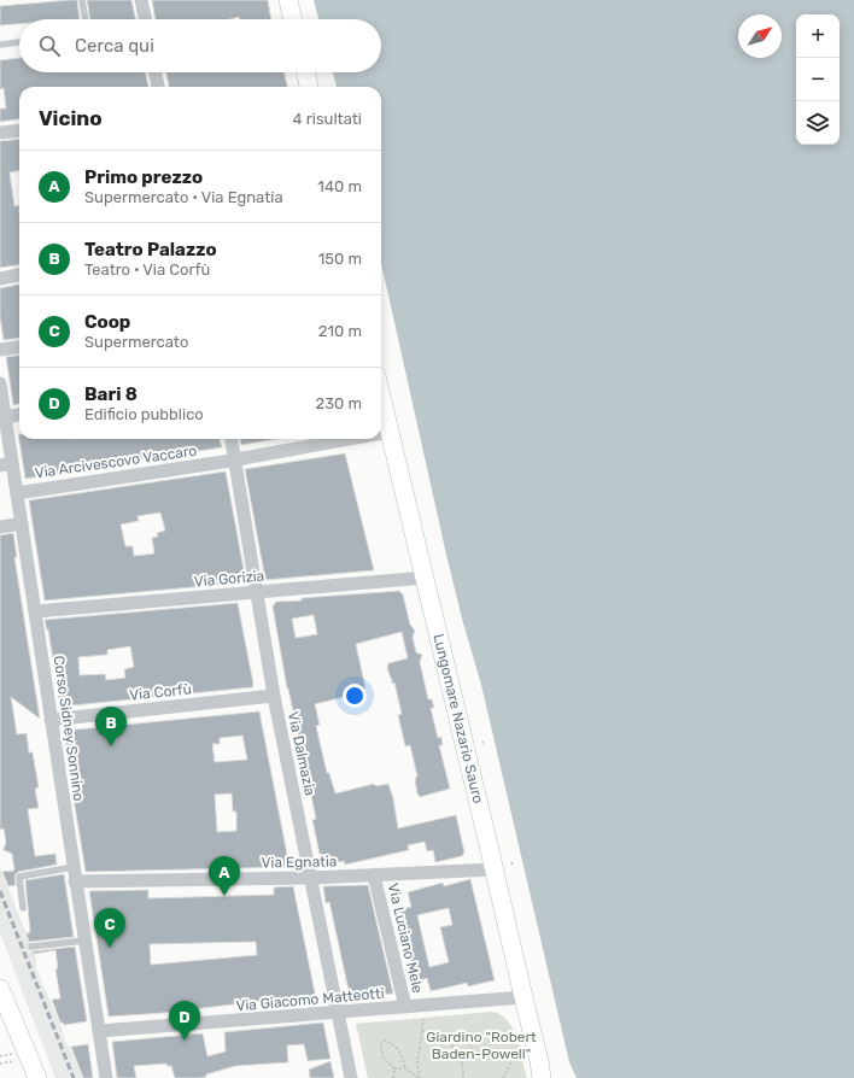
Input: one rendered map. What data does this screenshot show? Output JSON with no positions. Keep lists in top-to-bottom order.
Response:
{
  "streets": {
    "main road": ["Lungomare Nazario Sauro"],
    "street": [
      "Via Arcivescovo Vaccaro",
      "Via Gorizia",
      "Via Corfù",
      "Corso Sidney Sonnino",
      "Via Dalmazia",
      "Via Egnatia",
      "Via Luciano Mele",
      "Via Giacomo Matteotti"
    ]
  },
  "crossings": [
    ["Via Arcivescovo Vaccaro", "Lungomare Nazario Sauro"],
    ["Via Arcivescovo Vaccaro", "Corso Sidney Sonnino"],
    ["Via Arcivescovo Vaccaro", "Via Dalmazia"],
    ["Via Gorizia", "Lungomare Nazario Sauro"],
    ["Via Gorizia", "Corso Sidney Sonnino"],
    ["Via Gorizia", "Via Dalmazia"],
    ["Via Corfù", "Corso Sidney Sonnino"],
    ["Via Corfù", "Via Dalmazia"],
    ["Lungomare Nazario Sauro", "Via Egnatia"],
    ["Lungomare Nazario Sauro", "Via Giacomo Matteotti"],
    ["Corso Sidney Sonnino", "Via Egnatia"],
    ["Corso Sidney Sonnino", "Via Giacomo Matteotti"],
    ["Via Dalmazia", "Via Egnatia"],
    ["Via Dalmazia", "Via Giacomo Matteotti"],
    ["Via Egnatia", "Via Luciano Mele"],
    ["Via Luciano Mele", "Via Giacomo Matteotti"]
  ],
  "parks": ["Giardino \"Robert Baden-Powell\""],
  "north": "top right",
  "page": {
    "map_buttons": ["+", "−"],
    "search": "Cerca qui",
    "heading": ["Vicino", "4 risultati"],
    "list": [
      {
        "mark": "A",
        "name": "Primo prezzo",
        "note": "Supermercato · Via Egnatia",
        "value": "140 m"
      },
      {
        "mark": "B",
        "name": "Teatro Palazzo",
        "note": "Teatro · Via Corfù",
        "value": "150 m"
      },
      {
        "mark": "C",
        "name": "Coop",
        "note": "Supermercato",
        "value": "210 m"
      },
      {
        "mark": "D",
        "name": "Bari 8",
        "note": "Edificio pubblico",
        "value": "230 m"
      }
    ],
    "pins": [
      "B",
      "A",
      "C",
      "D"
    ]
  }
}
